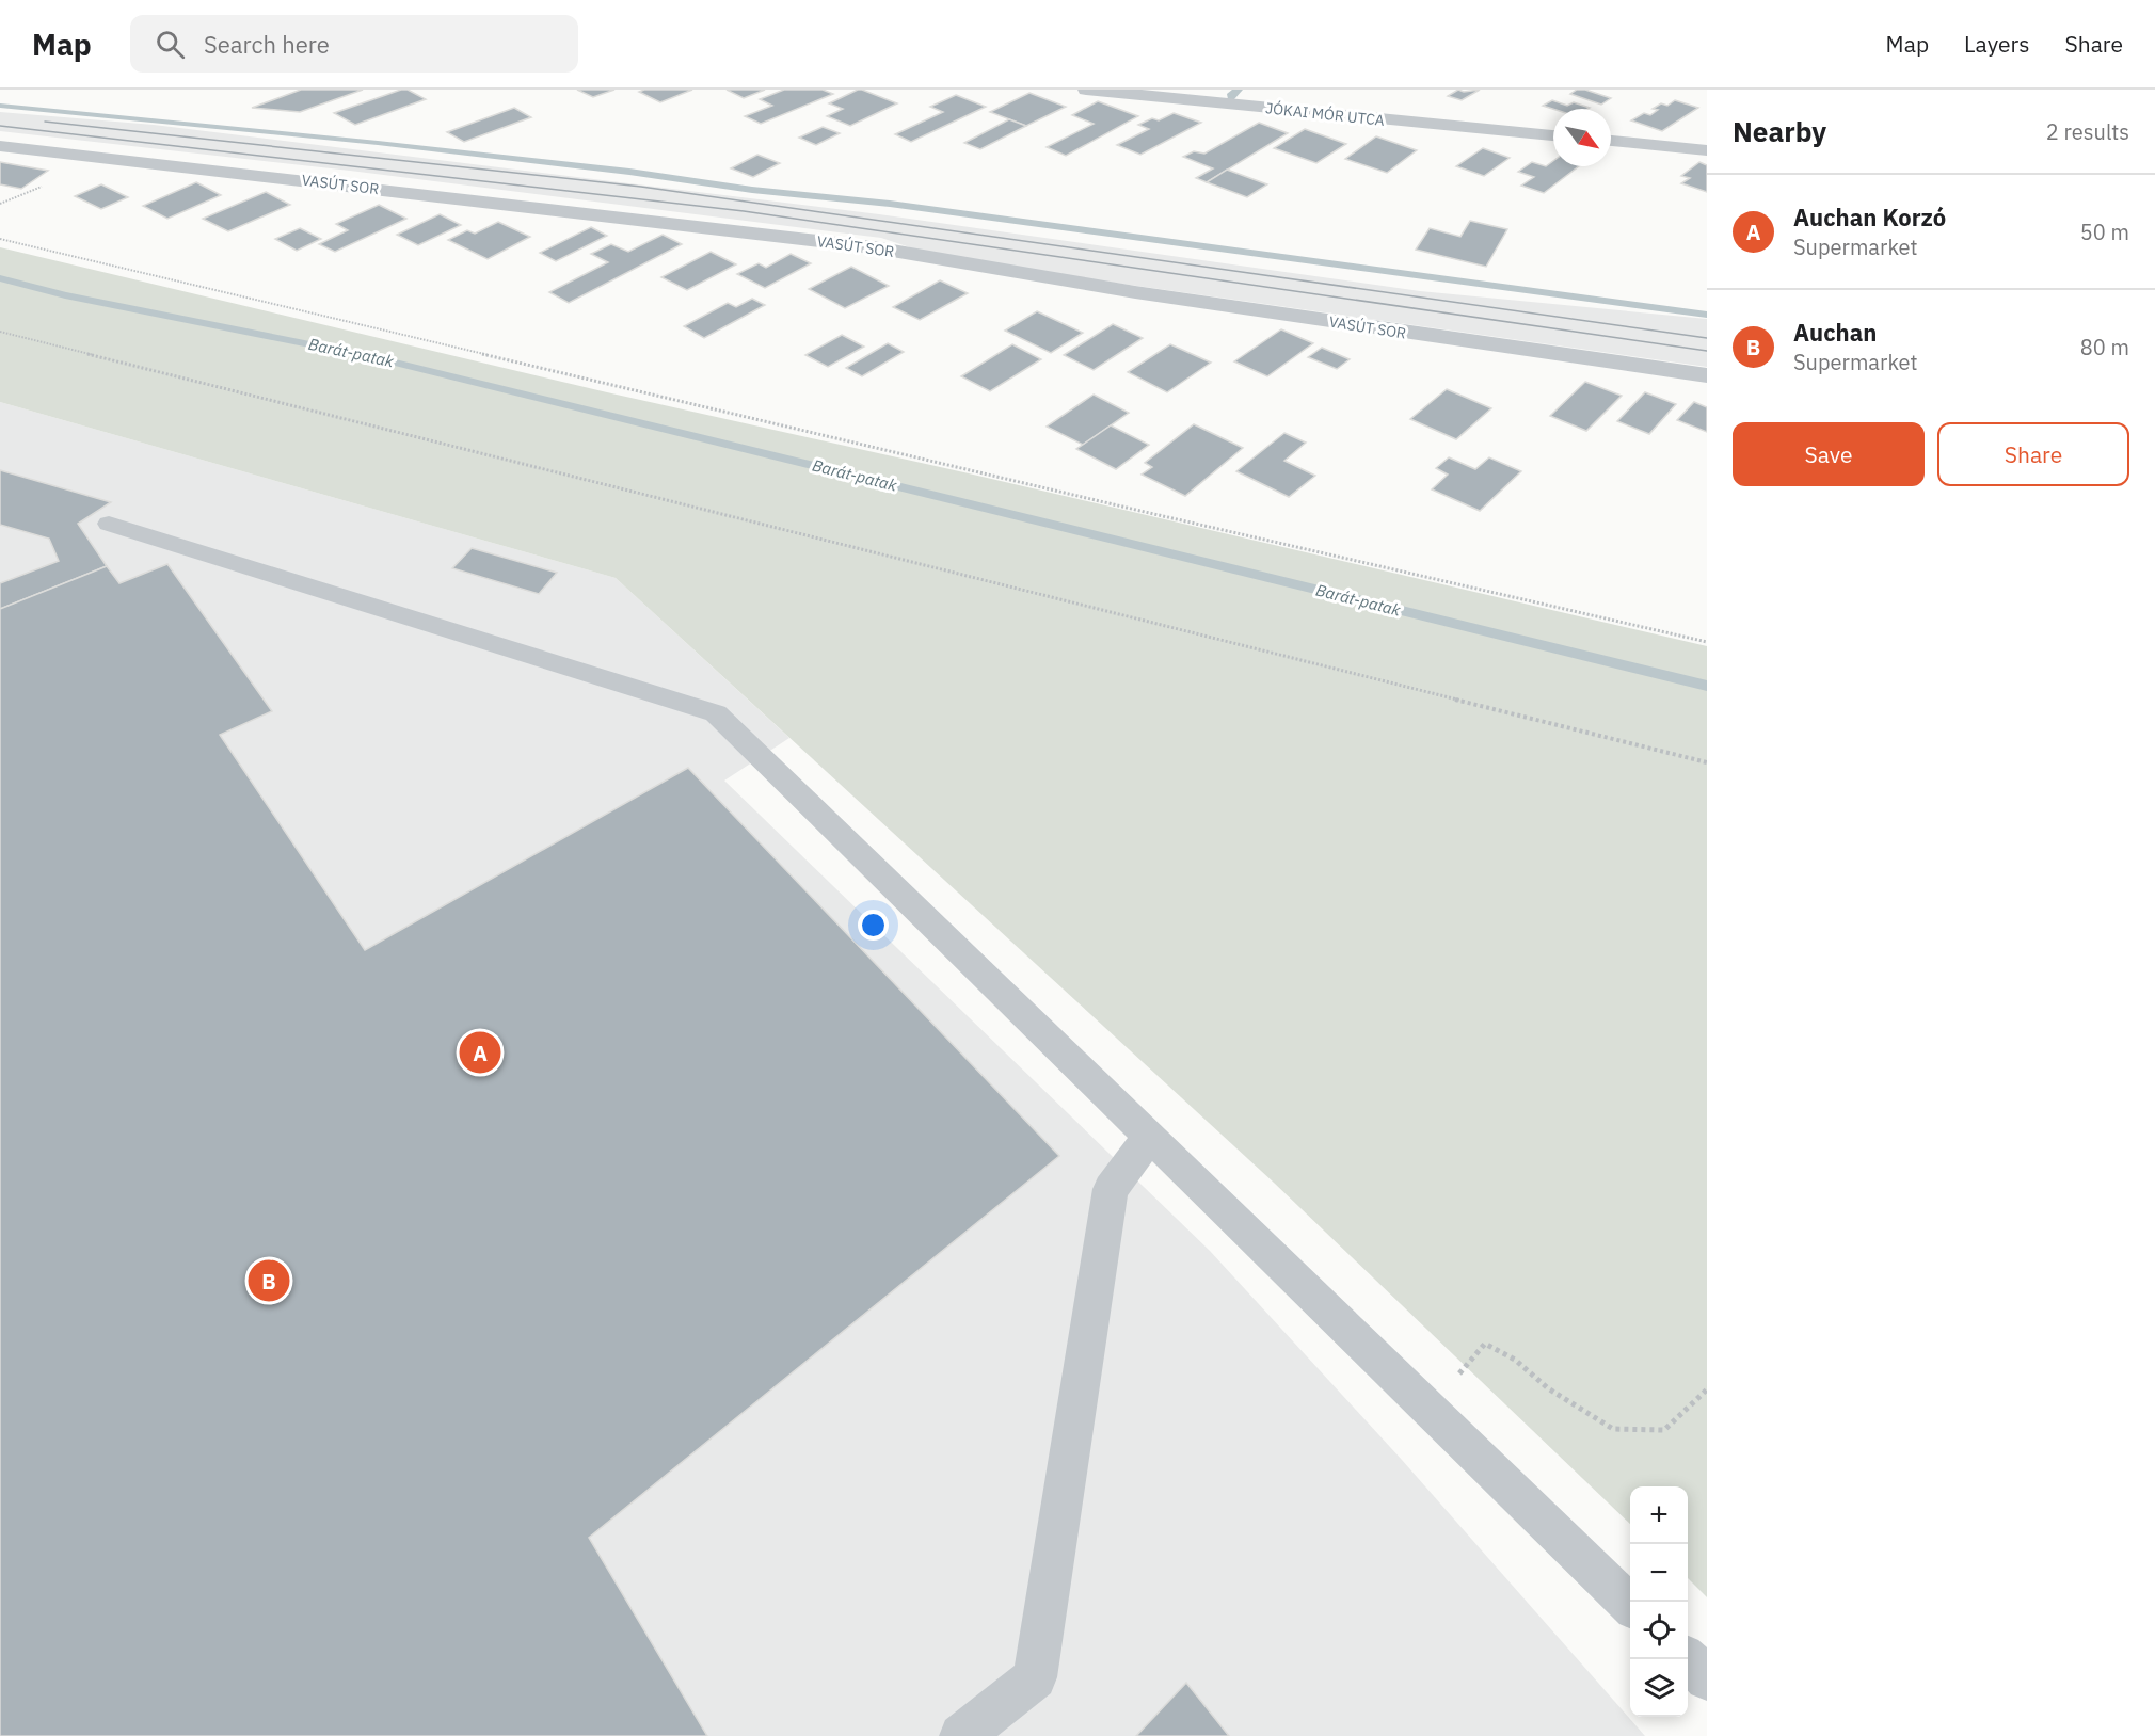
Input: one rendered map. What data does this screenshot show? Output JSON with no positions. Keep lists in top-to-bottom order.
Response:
{
  "streets": {
    "street": ["JÓKAI MÓR UTCA", "VASÚT SOR"]
  },
  "water": ["Barát-patak"],
  "north": "bottom right",
  "page": {
    "header": "Map",
    "search": "Search here",
    "nav": ["Map", "Layers", "Share"],
    "heading": ["Nearby", "2 results"],
    "list": [
      {
        "mark": "A",
        "name": "Auchan Korzó",
        "note": "Supermarket",
        "value": "50 m"
      },
      {
        "mark": "B",
        "name": "Auchan",
        "note": "Supermarket",
        "value": "80 m"
      }
    ],
    "buttons": ["Save", "Share"],
    "pins": ["A", "B"],
    "map_buttons": ["+", "−"]
  }
}
